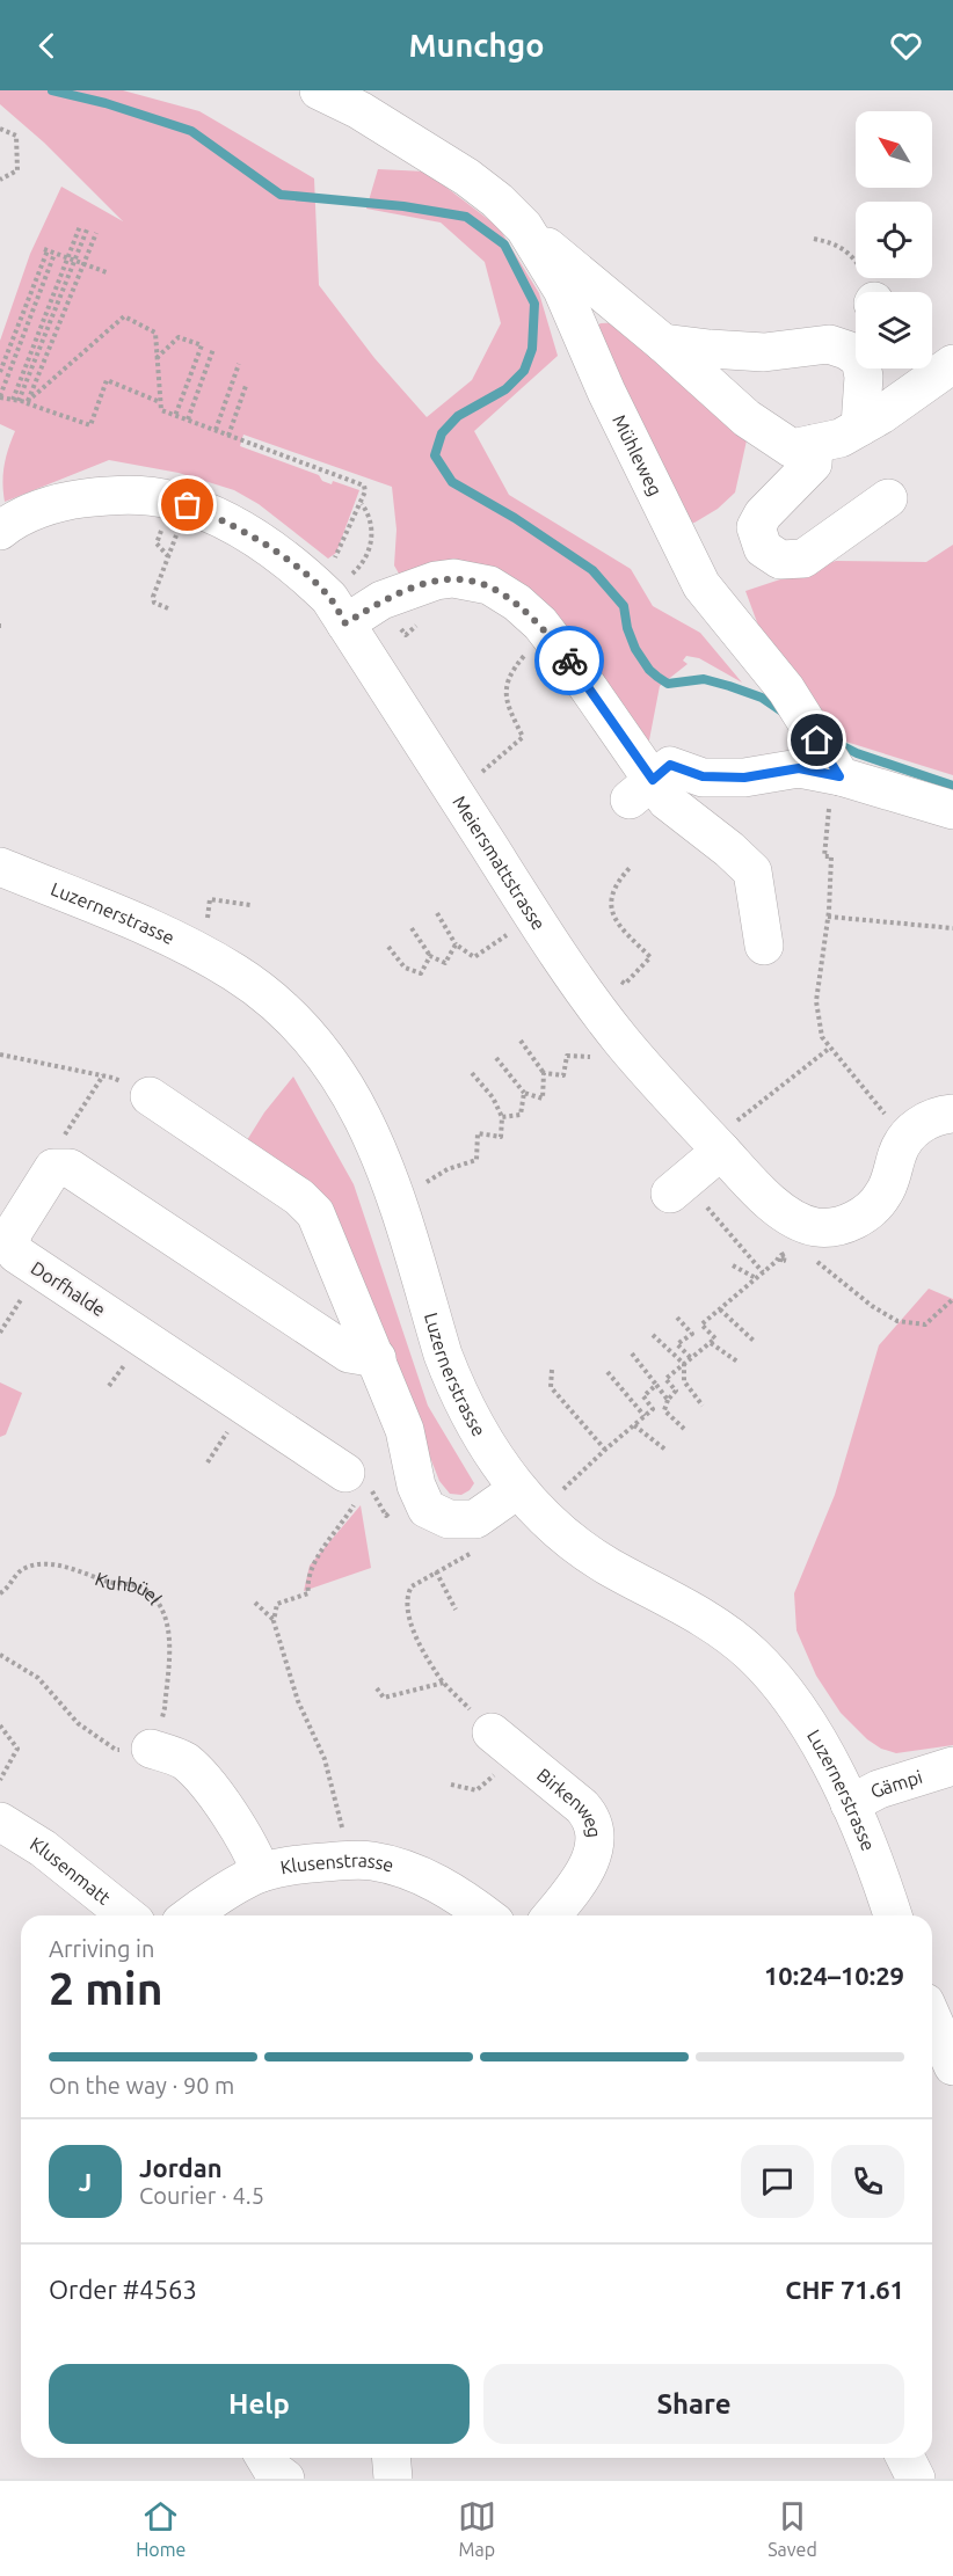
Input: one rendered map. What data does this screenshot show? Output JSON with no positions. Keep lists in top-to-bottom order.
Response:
{
  "streets": {
    "street": [
      "Mühleweg",
      "Meiersmattstrasse",
      "Luzernerstrasse",
      "Dorfhalde",
      "Gämpi",
      "Birkenweg",
      "Klusenstrasse",
      "Klusenmatt"
    ],
    "path": ["Kuhbüel"]
  },
  "crossings": [
    ["Luzernerstrasse", "Gämpi"]
  ],
  "north": "top left",
  "page": {
    "header": "Munchgo",
    "heading": ["2 min", "Arriving in", "10:24–10:29"],
    "panel": [
      "Jordan",
      "Courier · 4.5",
      "Order #4563",
      "CHF 71.61"
    ],
    "bar": "On the way · 90 m",
    "round": "J",
    "buttons": ["Help", "Share"],
    "tabs": ["Home", "Map", "Saved"]
  }
}
